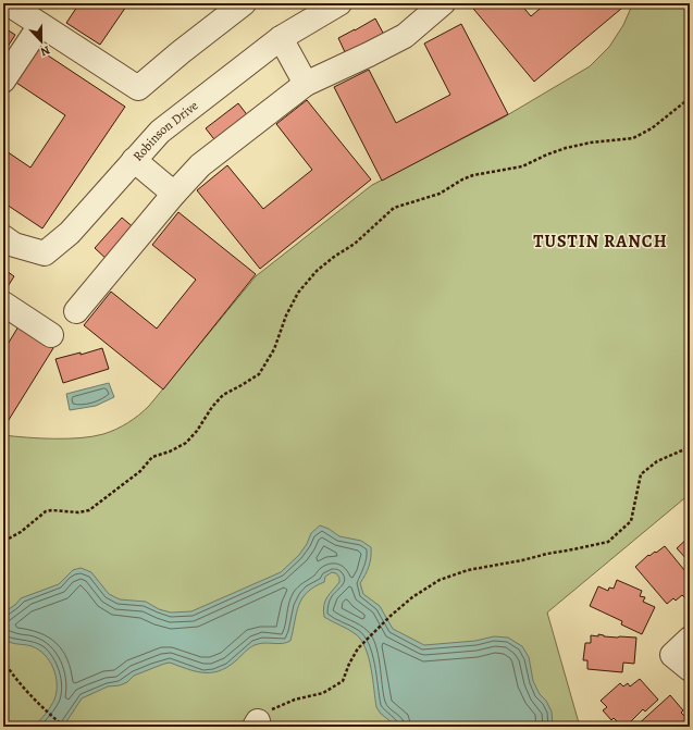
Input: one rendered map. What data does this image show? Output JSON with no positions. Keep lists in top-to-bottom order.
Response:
{
  "streets": {
    "street": ["Robinson Drive"]
  },
  "districts": ["TUSTIN RANCH"],
  "north": "bottom"
}
